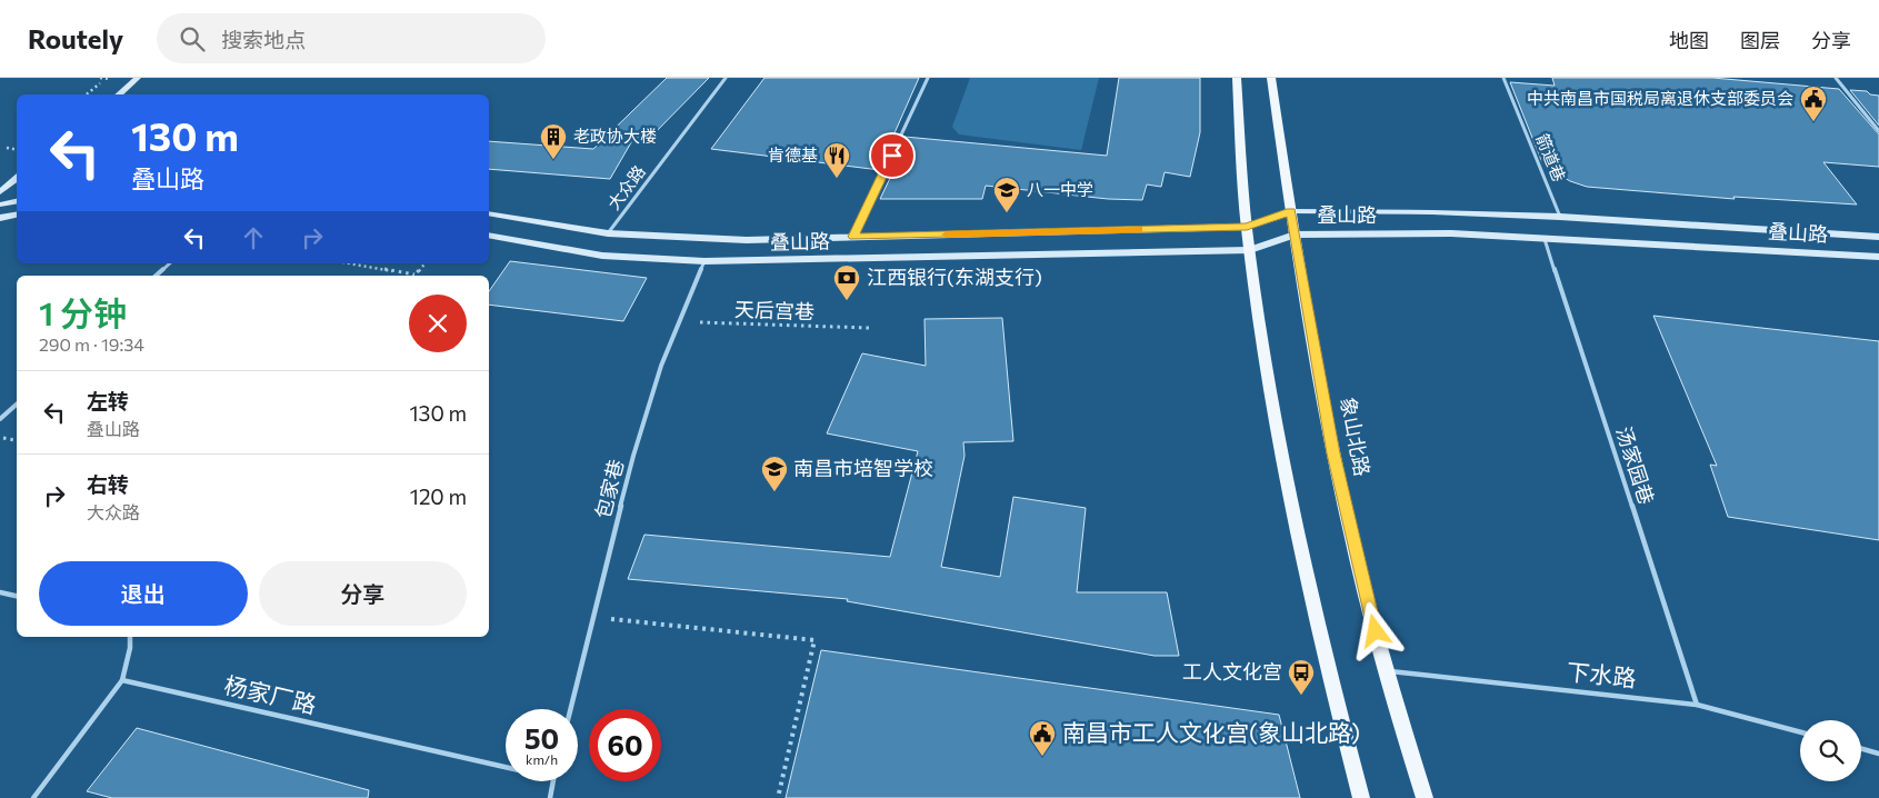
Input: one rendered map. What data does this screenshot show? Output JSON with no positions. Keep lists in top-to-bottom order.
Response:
{
  "streets": {
    "main road": ["叠山路", "象山北路"],
    "lane": [
      "箭道巷",
      "大众路",
      "汤家园巷",
      "包家巷",
      "下水路",
      "杨家厂路"
    ],
    "path": ["天后宫巷"]
  },
  "crossings": [
    ["箭道巷", "叠山路"],
    ["大众路", "叠山路"],
    ["叠山路", "象山北路"],
    ["叠山路", "汤家园巷"],
    ["叠山路", "包家巷"],
    ["天后宫巷", "包家巷"],
    ["象山北路", "下水路"],
    ["汤家园巷", "下水路"]
  ],
  "places": {
    "public building": ["中共南昌市国税局离退休支部委员会", "南昌市工人文化宫(象山北路)"],
    "building": ["老政协大楼"],
    "restaurant": ["肯德基"],
    "school or university": ["八一中学", "南昌市培智学校"],
    "bank": ["江西银行(东湖支行)"],
    "bus stop": ["工人文化宫"]
  },
  "page": {
    "header": "Routely",
    "search": "搜索地点",
    "nav": ["地图", "图层", "分享"],
    "turn": ["130 m", "叠山路"],
    "heading": ["1 分钟", "290 m · 19:34"],
    "list": [
      {
        "name": "左转",
        "note": "叠山路",
        "value": "130 m"
      },
      {
        "name": "右转",
        "note": "大众路",
        "value": "120 m"
      }
    ],
    "buttons": ["退出", "分享"],
    "speed": "50 km/h",
    "limit": "60"
  }
}
